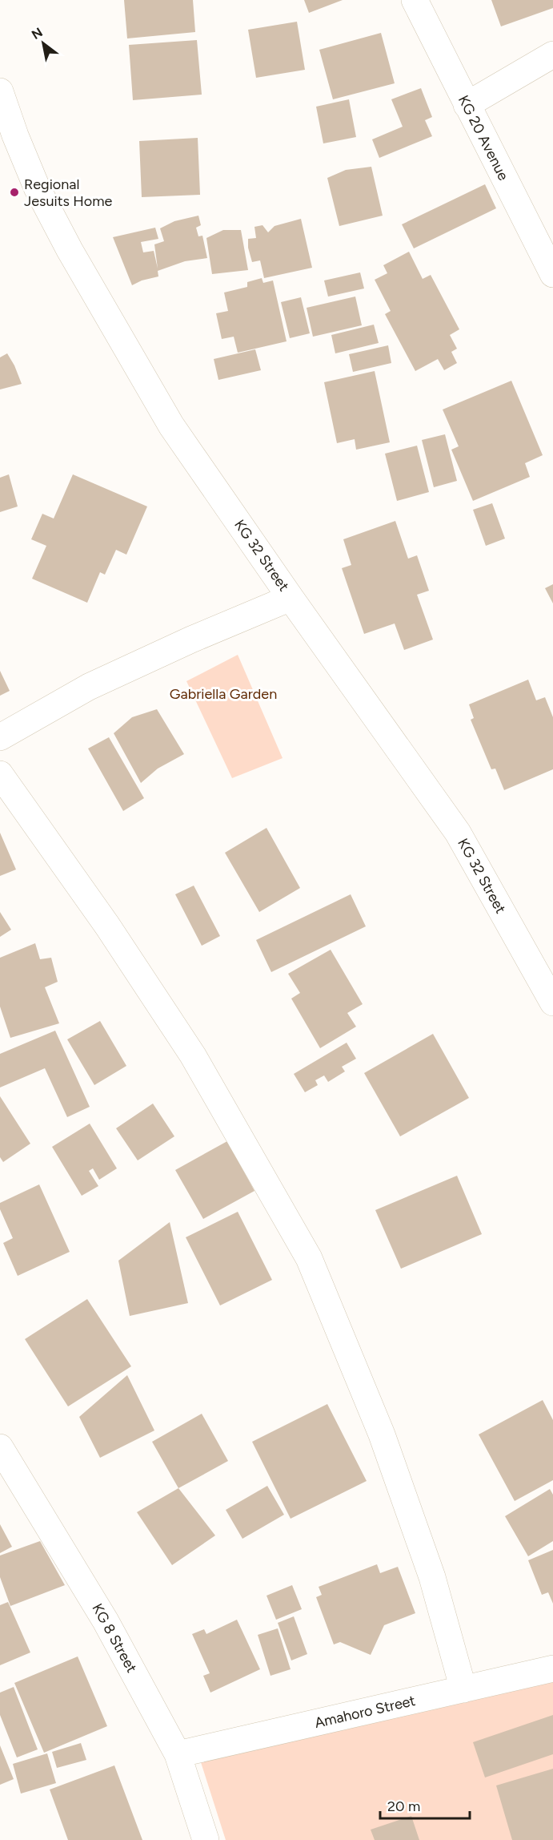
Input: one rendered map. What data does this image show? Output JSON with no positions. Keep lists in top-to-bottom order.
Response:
{
  "streets": {
    "street": [
      "KG 20 Avenue",
      "KG 32 Street",
      "KG 8 Street",
      "Amahoro Street"
    ]
  },
  "crossings": [
    ["KG 8 Street", "Amahoro Street"]
  ],
  "parks": ["Gabriella Garden"],
  "places": ["Regional Jesuits Home"],
  "scale_bar": "20 m",
  "north": "top left"
}
